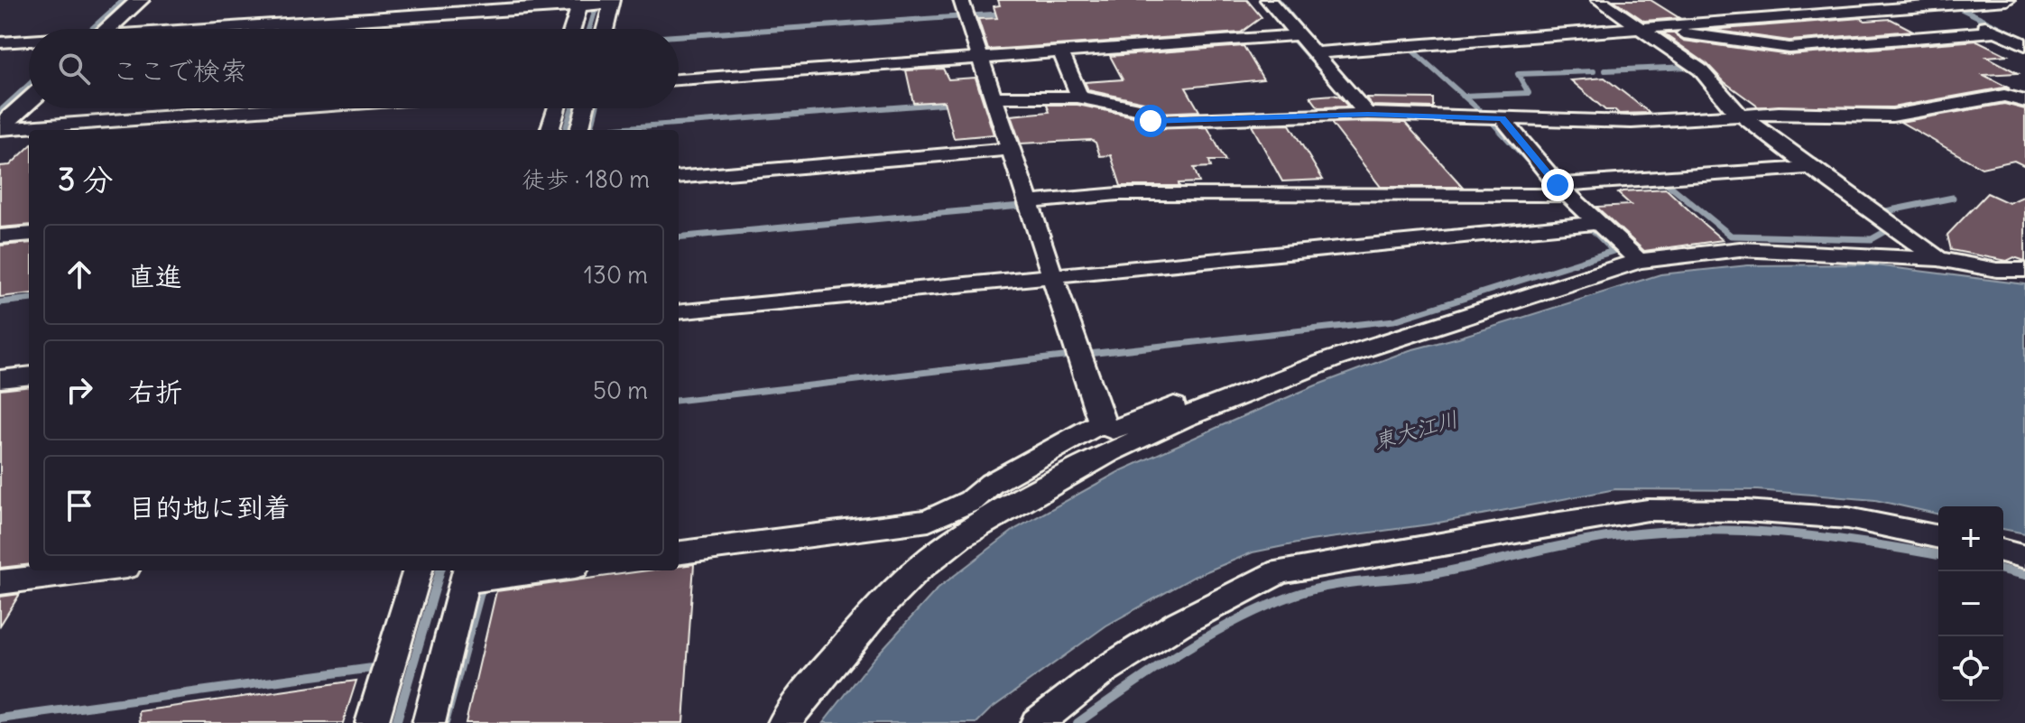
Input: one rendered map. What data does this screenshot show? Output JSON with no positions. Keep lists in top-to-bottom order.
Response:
{
  "water": ["東大江川"],
  "page": {
    "search": "ここで検索",
    "heading": ["3 分", "徒歩 · 180 m"],
    "list": [
      ["直進", "130 m"],
      ["右折", "50 m"],
      "目的地に到着"
    ],
    "map_buttons": ["+", "−"]
  }
}
